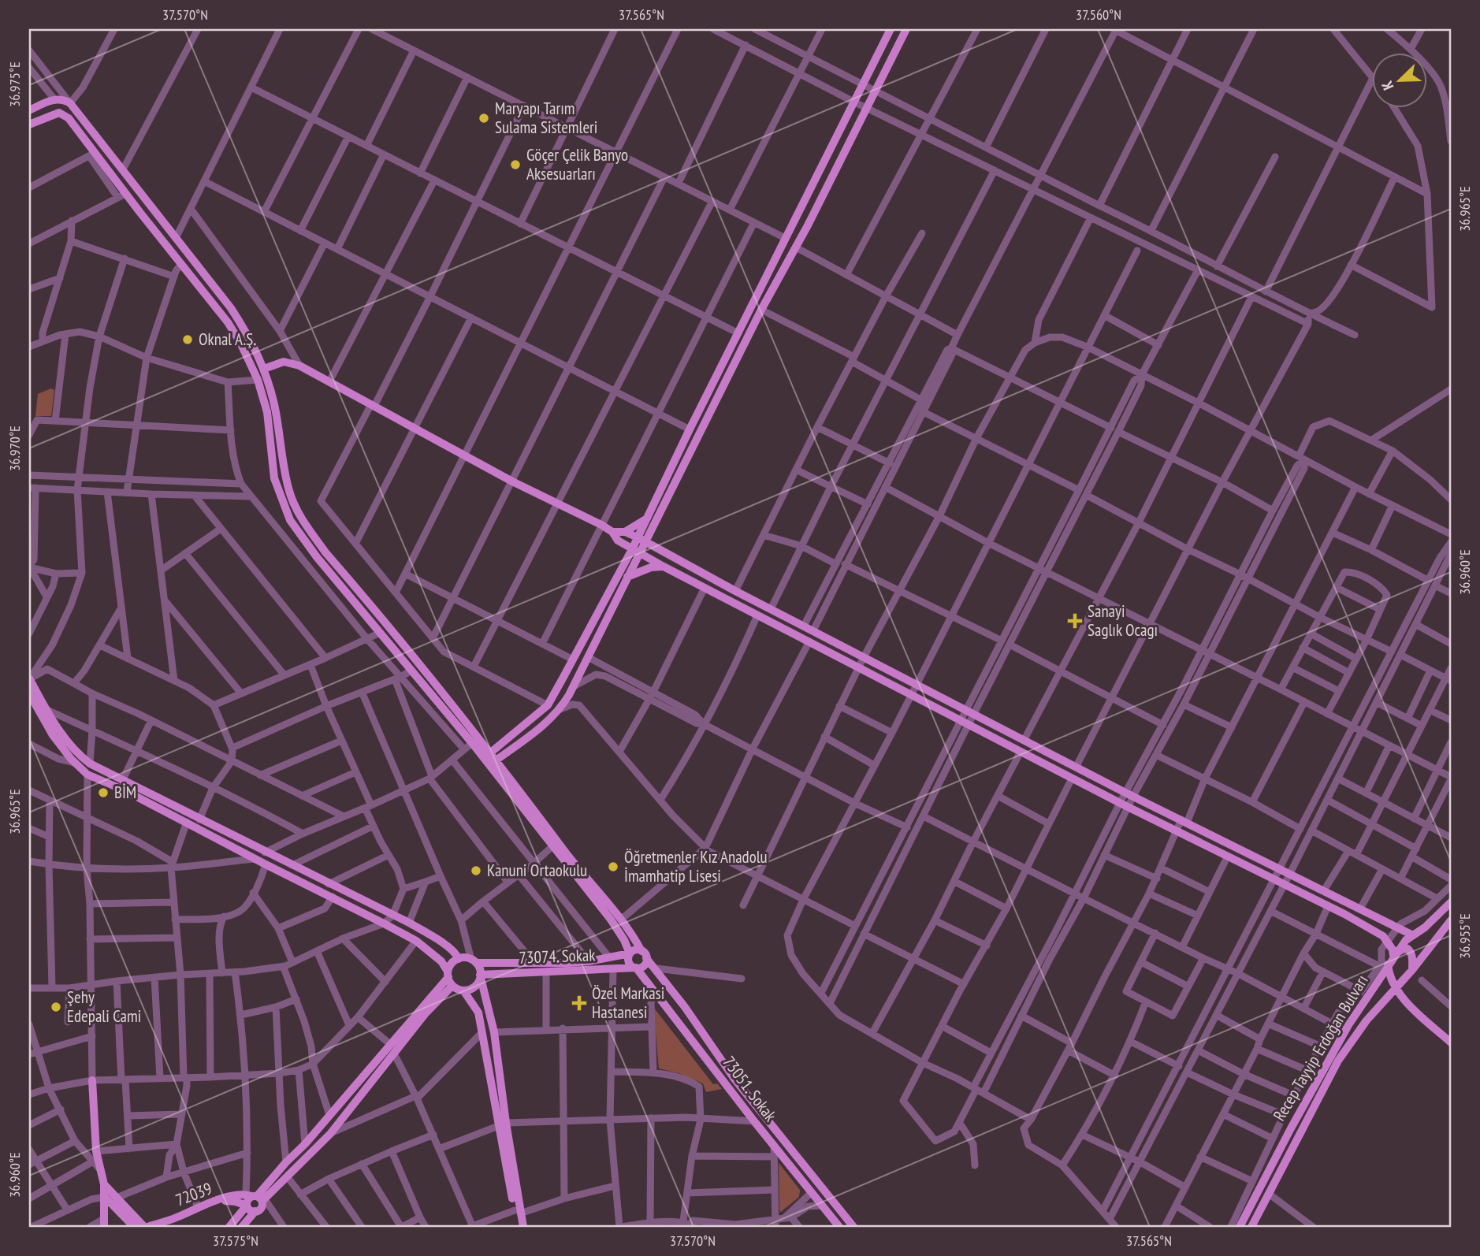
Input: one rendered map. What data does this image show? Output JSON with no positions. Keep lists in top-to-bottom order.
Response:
{
  "streets": {
    "main road": [
      "73074. Sokak",
      "Recep Tayyip Erdoğan Bulvarı",
      "73051. Sokak",
      "72039"
    ]
  },
  "crossings": [
    ["73074. Sokak", "73051. Sokak"]
  ],
  "places": {
    "other": [
      "Maryapı Tarım Sulama Sistemleri",
      "Göçer Çelik Banyo Aksesuarları",
      "Oknal A.Ş.",
      "BİM",
      "Öğretmenler Kız Anadolu İmamhatip Lisesi",
      "Kanuni Ortaokulu",
      "Şehy Edepali Cami"
    ],
    "health": ["Sanayi Saglık Ocagı", "Özel Markasi Hastanesi"]
  },
  "north": "bottom left",
  "coordinates": [
    "37.570°N",
    "37.565°N",
    "37.560°N",
    "36.975°E",
    "36.965°E",
    "36.970°E",
    "36.960°E",
    "36.955°E",
    "37.575°N"
  ]
}
